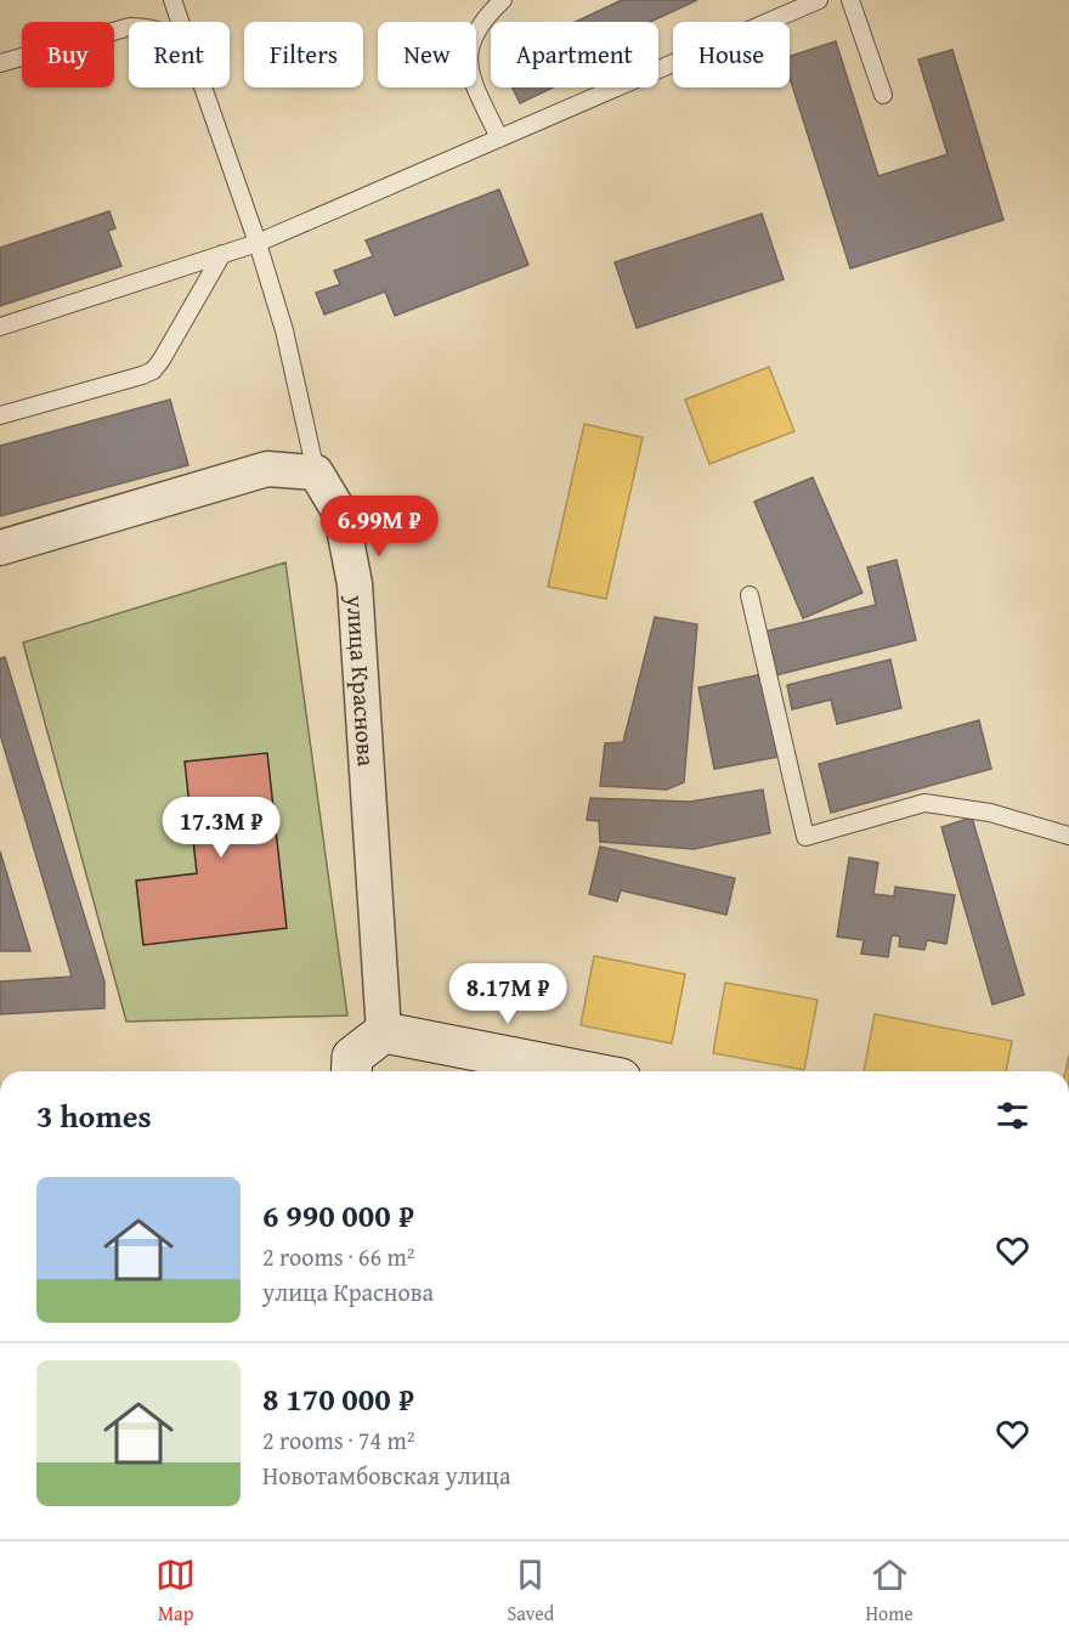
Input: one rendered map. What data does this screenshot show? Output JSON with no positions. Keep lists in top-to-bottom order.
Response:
{
  "streets": {
    "street": ["улица Краснова"]
  },
  "page": {
    "chip": [
      "Buy",
      "Rent",
      "Filters",
      "New",
      "Apartment",
      "House"
    ],
    "price": ["6.99M ₽", "17.3M ₽", "8.17M ₽"],
    "heading": "3 homes",
    "list": [
      {
        "name": "6 990 000 ₽",
        "note": "2 rooms · 66 m² · улица Краснова"
      },
      {
        "name": "8 170 000 ₽",
        "note": "2 rooms · 74 m² · Новотамбовская улица"
      }
    ],
    "tabs": ["Map", "Saved", "Home"]
  }
}
